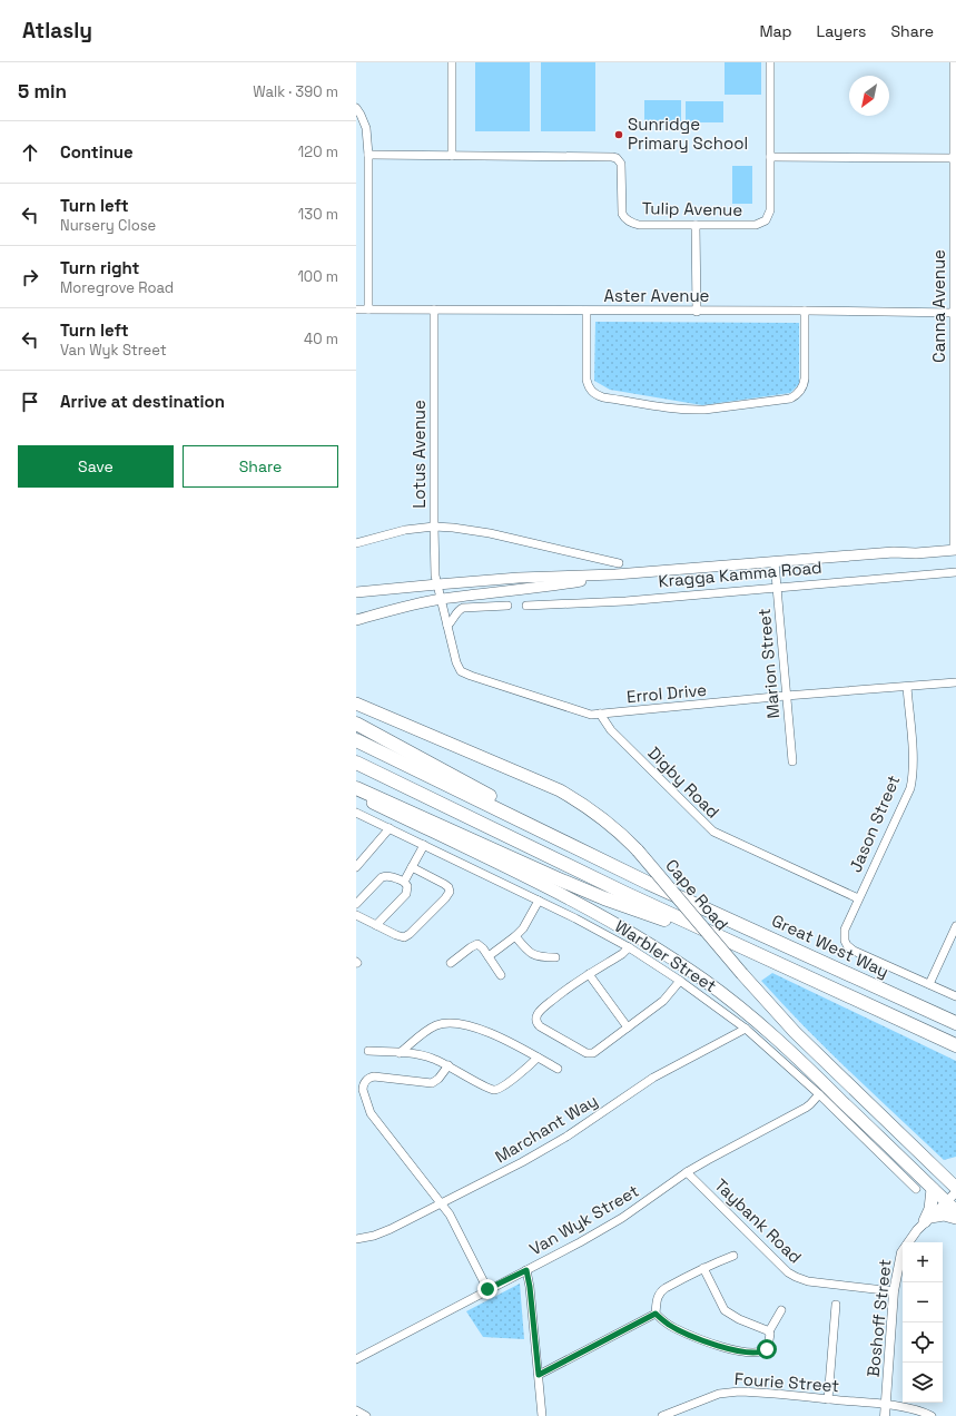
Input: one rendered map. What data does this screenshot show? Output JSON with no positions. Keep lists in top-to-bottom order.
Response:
{
  "streets": {
    "highway": ["Great West Way"],
    "main road": ["Kragga Kamma Road", "Cape Road"],
    "street": [
      "Tulip Avenue",
      "Aster Avenue",
      "Canna Avenue",
      "Lotus Avenue",
      "Marion Street",
      "Errol Drive",
      "Digby Road",
      "Jason Street",
      "Warbler Street",
      "Marchant Way",
      "Van Wyk Street",
      "Taybank Road",
      "Boshoff Street",
      "Fourie Street"
    ]
  },
  "crossings": [
    ["Aster Avenue", "Canna Avenue"],
    ["Aster Avenue", "Lotus Avenue"],
    ["Canna Avenue", "Kragga Kamma Road"],
    ["Lotus Avenue", "Kragga Kamma Road"],
    ["Lotus Avenue", "Errol Drive"],
    ["Kragga Kamma Road", "Marion Street"],
    ["Kragga Kamma Road", "Errol Drive"],
    ["Marion Street", "Errol Drive"],
    ["Errol Drive", "Digby Road"],
    ["Errol Drive", "Jason Street"],
    ["Digby Road", "Jason Street"],
    ["Jason Street", "Great West Way"],
    ["Warbler Street", "Marchant Way"],
    ["Warbler Street", "Van Wyk Street"],
    ["Van Wyk Street", "Taybank Road"],
    ["Taybank Road", "Boshoff Street"],
    ["Boshoff Street", "Fourie Street"]
  ],
  "places": ["Sunridge Primary School"],
  "north": "bottom left",
  "page": {
    "header": "Atlasly",
    "nav": ["Map", "Layers", "Share"],
    "heading": ["5 min", "Walk · 390 m"],
    "list": [
      ["Continue", "120 m"],
      ["Turn left", "Nursery Close", "130 m"],
      ["Turn right", "Moregrove Road", "100 m"],
      ["Turn left", "Van Wyk Street", "40 m"],
      "Arrive at destination"
    ],
    "buttons": ["Save", "Share"],
    "map_buttons": ["+", "−"]
  }
}
